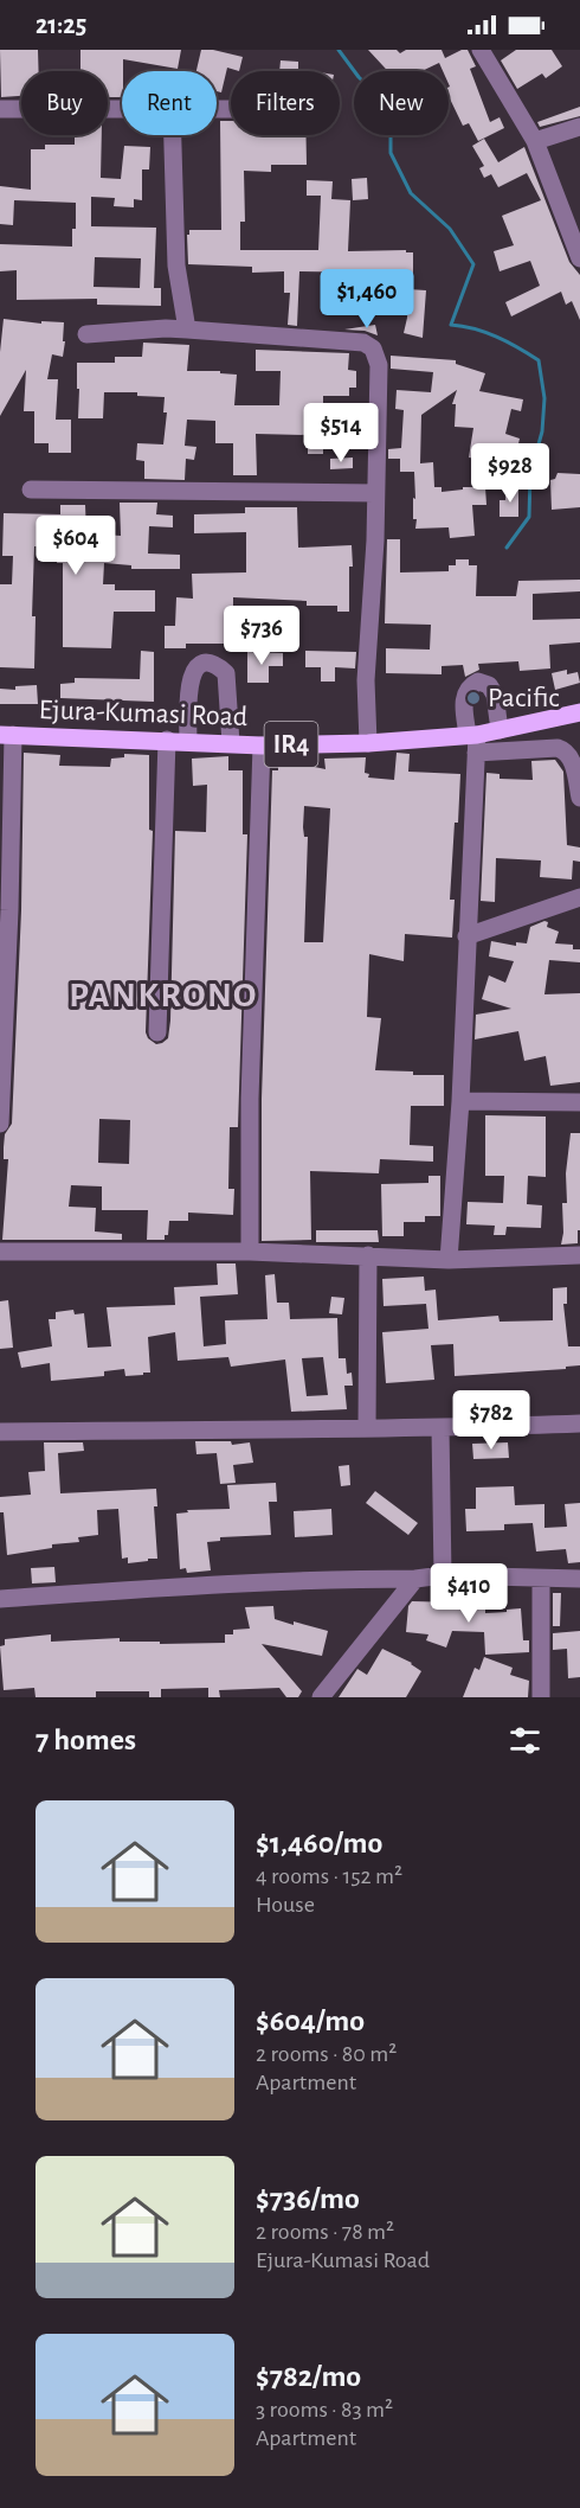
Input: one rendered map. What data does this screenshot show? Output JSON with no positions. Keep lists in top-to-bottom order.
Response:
{
  "streets": {
    "main road": ["Ejura-Kumasi Road", "IR4"]
  },
  "districts": ["PANKRONO"],
  "places": ["Pacific"],
  "page": {
    "status": "21:25",
    "chip": [
      "Buy",
      "Rent",
      "Filters",
      "New"
    ],
    "price": [
      "$1,460",
      "$514",
      "$928",
      "$604",
      "$736",
      "$782",
      "$410"
    ],
    "heading": "7 homes",
    "list": [
      {
        "name": "$1,460/mo",
        "note": "4 rooms · 152 m² · House"
      },
      {
        "name": "$604/mo",
        "note": "2 rooms · 80 m² · Apartment"
      },
      {
        "name": "$736/mo",
        "note": "2 rooms · 78 m² · Ejura-Kumasi Road"
      },
      {
        "name": "$782/mo",
        "note": "3 rooms · 83 m² · Apartment"
      }
    ]
  }
}
